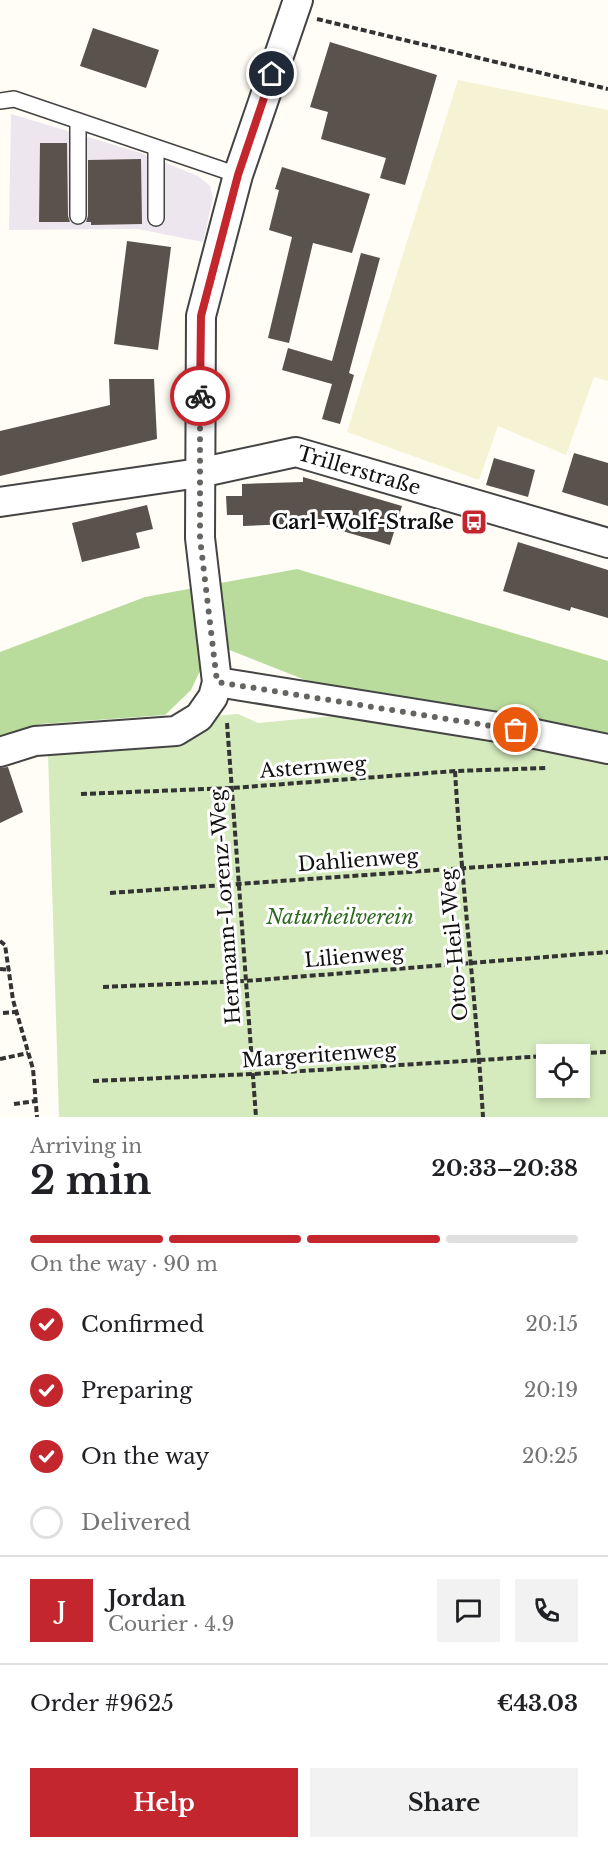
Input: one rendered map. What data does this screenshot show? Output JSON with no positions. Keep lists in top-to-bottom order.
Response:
{
  "streets": {
    "street": ["Trillerstraße"],
    "path": [
      "Asternweg",
      "Dahlienweg",
      "Hermann-Lorenz-Weg",
      "Otto-Heil-Weg",
      "Lilienweg",
      "Margeritenweg"
    ]
  },
  "crossings": [
    ["Asternweg", "Hermann-Lorenz-Weg"],
    ["Asternweg", "Otto-Heil-Weg"],
    ["Dahlienweg", "Hermann-Lorenz-Weg"],
    ["Dahlienweg", "Otto-Heil-Weg"],
    ["Hermann-Lorenz-Weg", "Lilienweg"],
    ["Hermann-Lorenz-Weg", "Margeritenweg"],
    ["Otto-Heil-Weg", "Lilienweg"],
    ["Otto-Heil-Weg", "Margeritenweg"]
  ],
  "parks": ["Naturheilverein"],
  "places": {
    "bus stop": ["Carl-Wolf-Straße"]
  },
  "page": {
    "heading": ["2 min", "Arriving in", "20:33–20:38"],
    "panel": [
      "Jordan",
      "Courier · 4.9",
      "Order #9625",
      "€43.03"
    ],
    "bar": "On the way · 90 m",
    "list": [
      ["Confirmed", "20:15"],
      ["Preparing", "20:19"],
      ["On the way", "20:25"],
      "Delivered"
    ],
    "round": "J",
    "buttons": ["Help", "Share"]
  }
}
